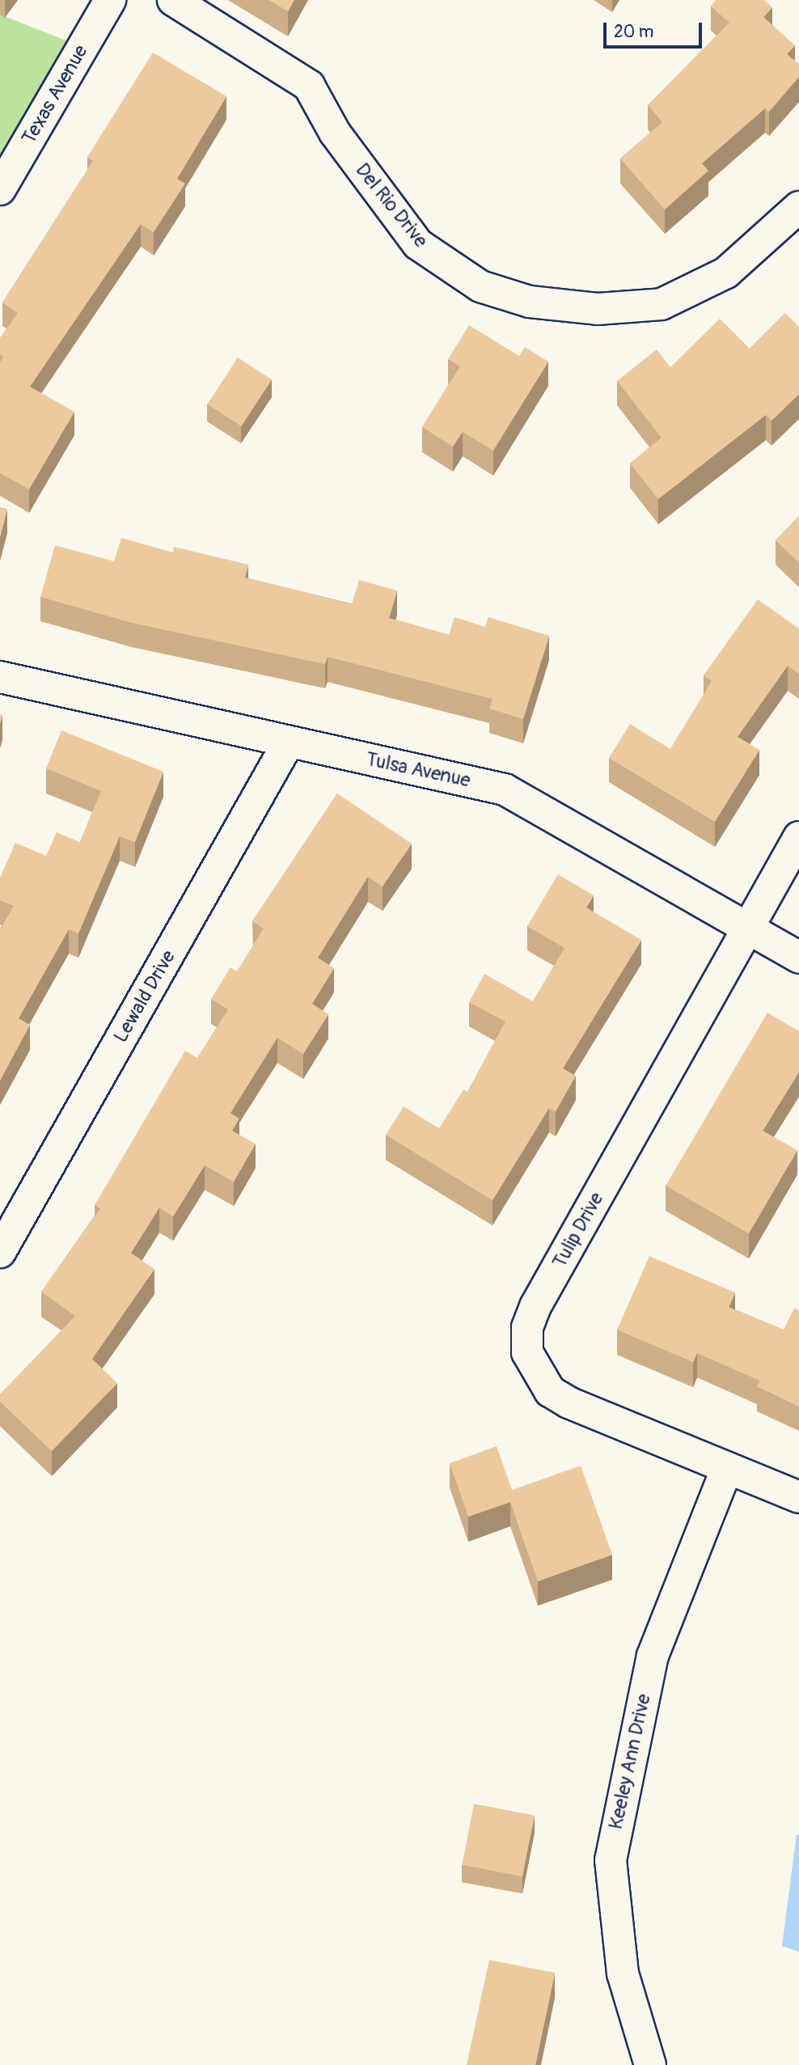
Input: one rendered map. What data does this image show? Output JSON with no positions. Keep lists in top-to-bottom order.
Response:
{
  "streets": {
    "street": [
      "Texas Avenue",
      "Del Rio Drive",
      "Tulsa Avenue",
      "Lewald Drive",
      "Tulip Drive",
      "Keeley Ann Drive"
    ]
  },
  "crossings": [
    ["Tulsa Avenue", "Lewald Drive"],
    ["Tulsa Avenue", "Tulip Drive"],
    ["Tulip Drive", "Keeley Ann Drive"]
  ],
  "scale_bar": "20 m"
}
